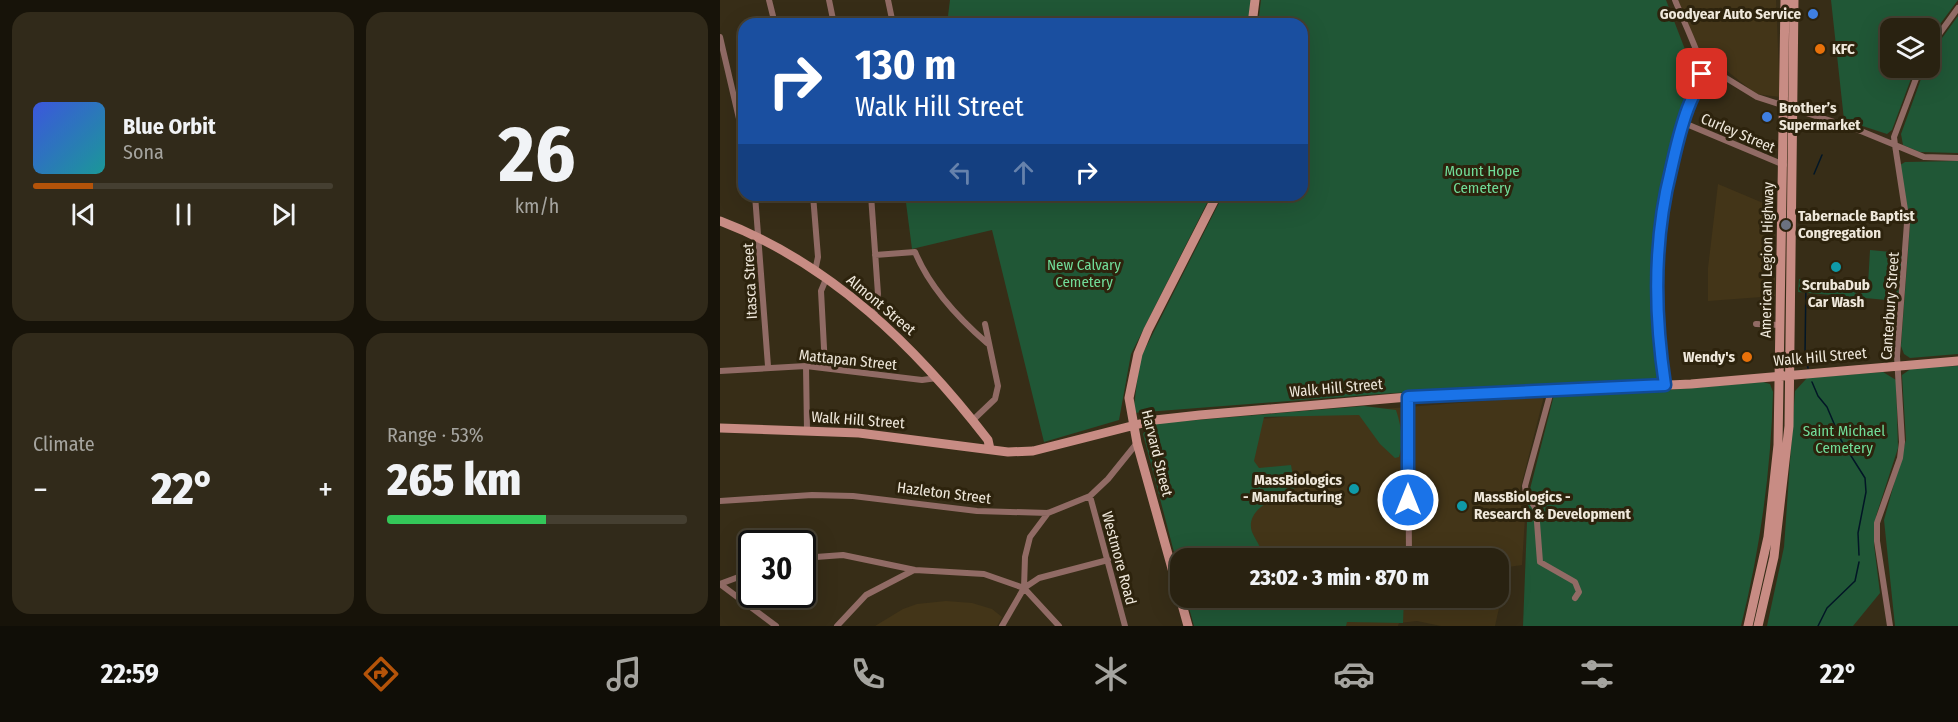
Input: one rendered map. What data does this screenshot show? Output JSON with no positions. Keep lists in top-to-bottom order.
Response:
{
  "streets": {
    "main road": [
      "American Legion Highway",
      "Almont Street",
      "Walk Hill Street",
      "Harvard Street"
    ],
    "street": [
      "Curley Street",
      "Itasca Street",
      "Canterbury Street",
      "Mattapan Street",
      "Hazleton Street",
      "Westmore Road"
    ]
  },
  "crossings": [
    ["Curley Street", "American Legion Highway"],
    ["American Legion Highway", "Walk Hill Street"],
    ["Itasca Street", "Almont Street"],
    ["Itasca Street", "Mattapan Street"],
    ["Almont Street", "Walk Hill Street"],
    ["Almont Street", "Mattapan Street"],
    ["Canterbury Street", "Walk Hill Street"],
    ["Walk Hill Street", "Harvard Street"],
    ["Harvard Street", "Hazleton Street"],
    ["Hazleton Street", "Westmore Road"]
  ],
  "parks": ["Mount Hope Cemetery", "New Calvary Cemetery", "Saint Michael Cemetery"],
  "places": [
    "Goodyear Auto Service",
    "KFC",
    "Brother’s Supermarket",
    "Tabernacle Baptist Congregation",
    "ScrubaDub Car Wash",
    "Wendy's",
    "MassBiologics - Manufacturing",
    "MassBiologics - Research & Development"
  ],
  "page": {
    "tile": [
      ["26", "km/h"],
      "Climate",
      ["Range · 53%", "265 km"]
    ],
    "turn": ["130 m", "Walk Hill Street"],
    "song": ["Blue Orbit", "Sona"],
    "heat": ["−", "22°", "+"],
    "limit": "30",
    "trip": "23:02 · 3 min · 870 m",
    "tabs": ["22:59", "22°"]
  }
}
